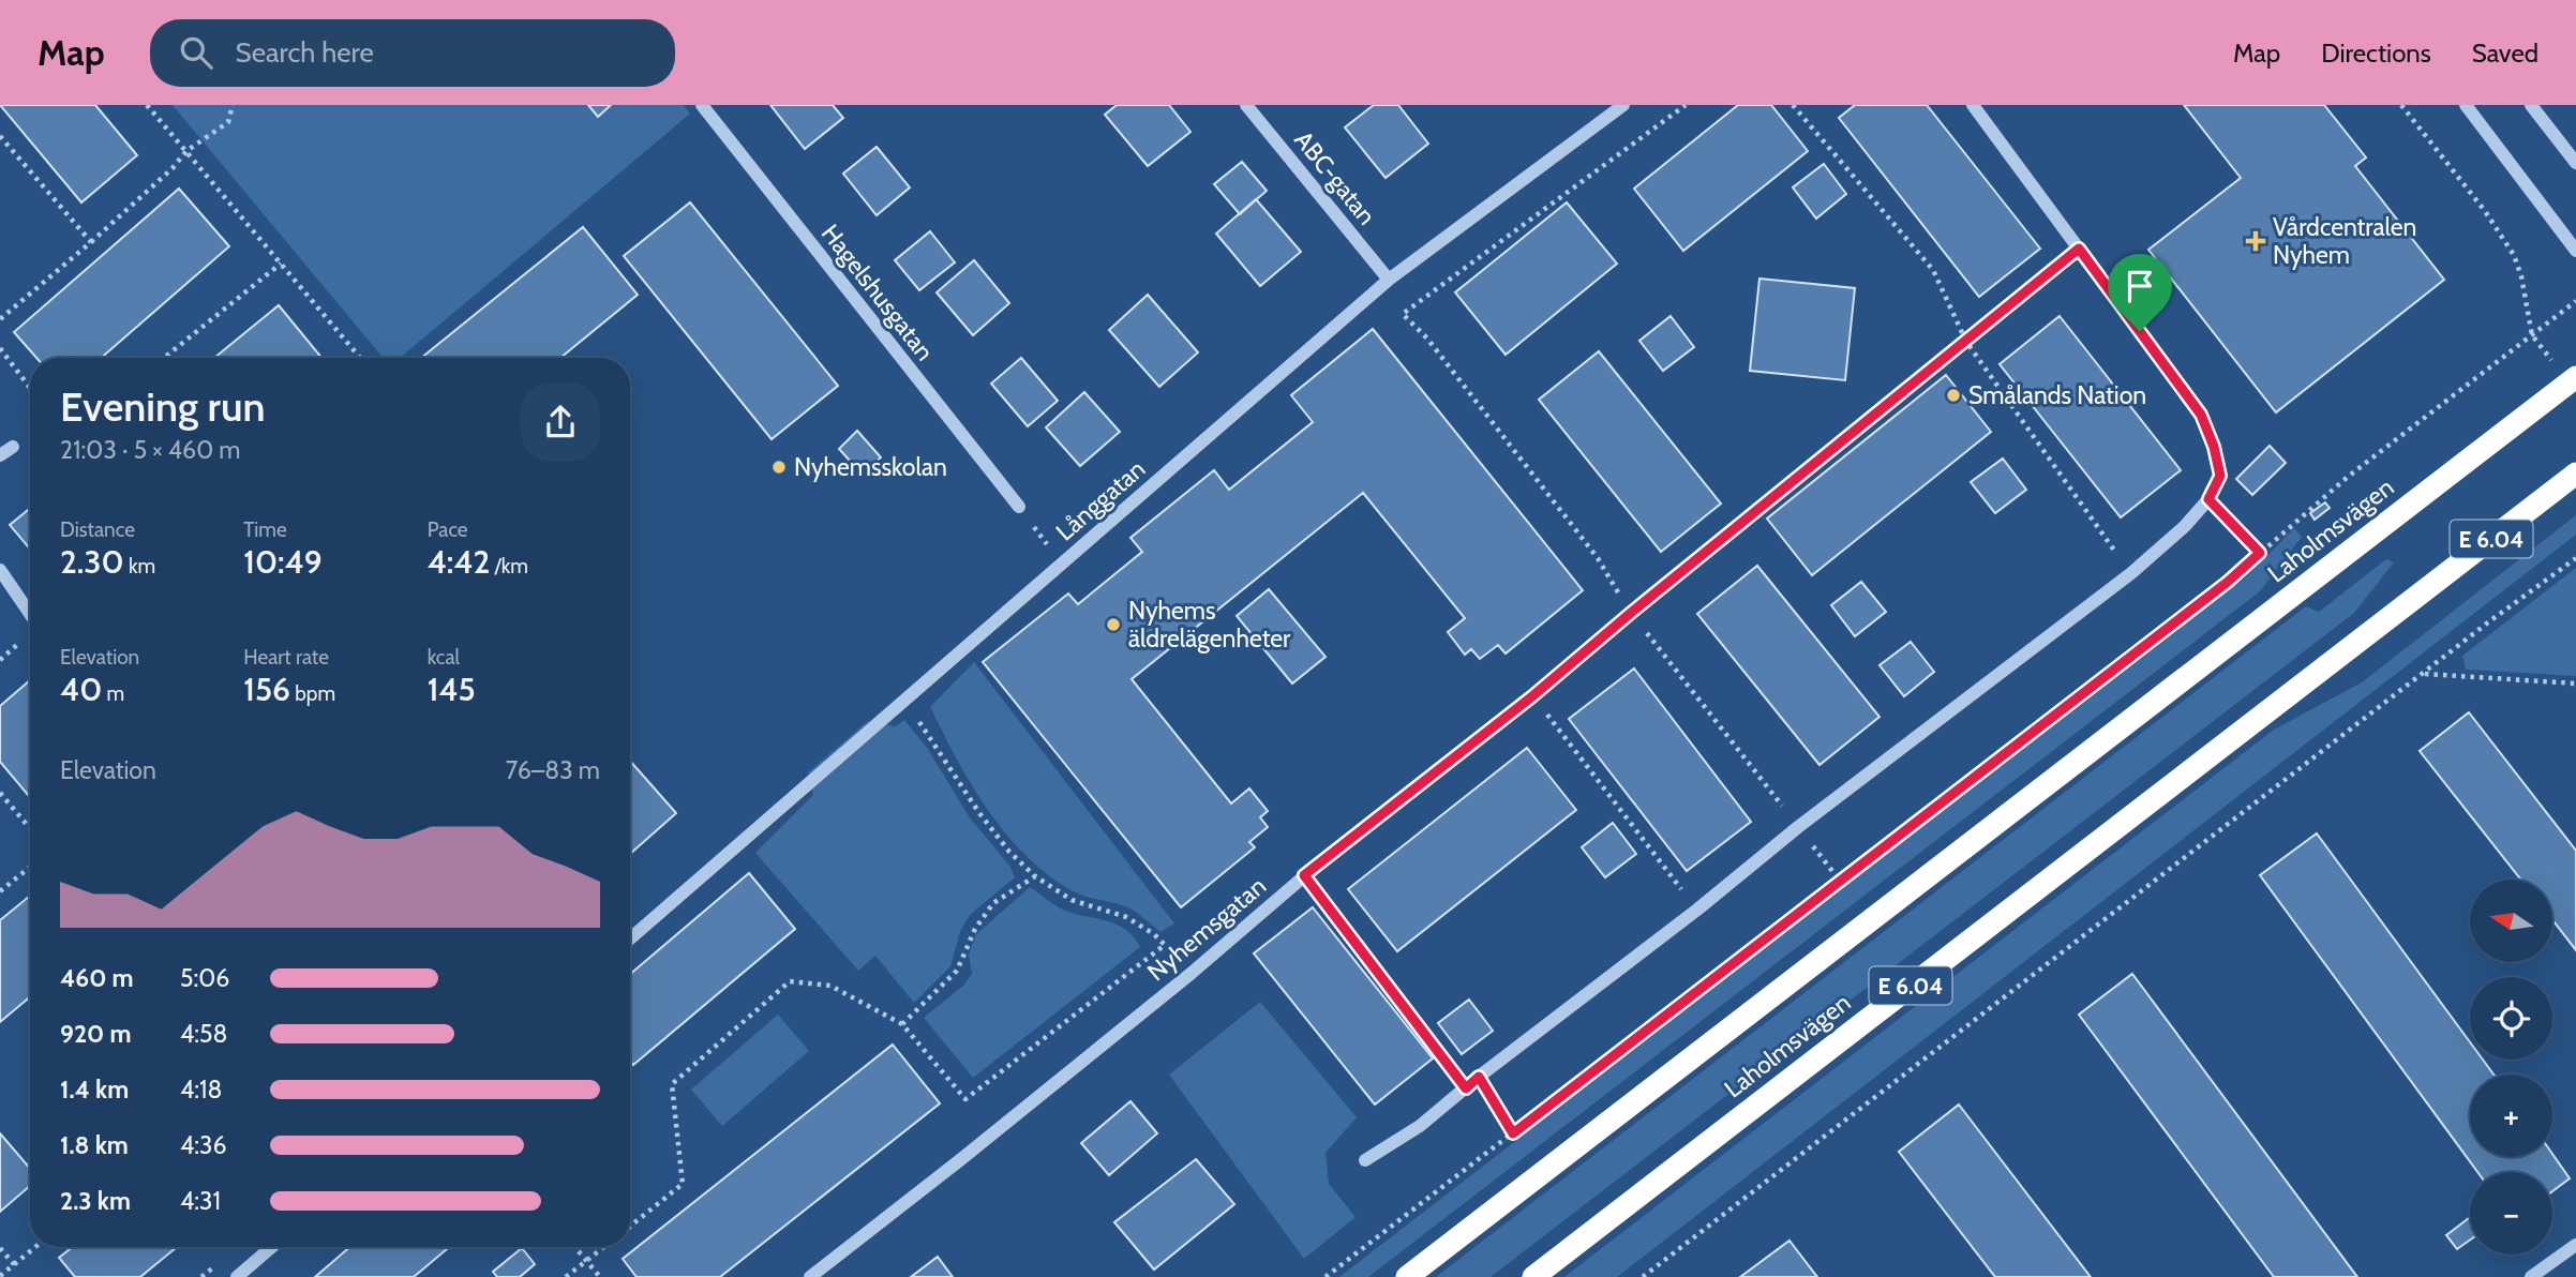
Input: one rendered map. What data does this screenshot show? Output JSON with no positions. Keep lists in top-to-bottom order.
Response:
{
  "streets": {
    "highway": ["Laholmsvägen", "E 6.04"],
    "street": [
      "ABC-gatan",
      "Hagelshusgatan",
      "Långgatan",
      "Nyhemsgatan"
    ]
  },
  "crossings": [
    ["ABC-gatan", "Långgatan"]
  ],
  "places": {
    "health": ["Vårdcentralen Nyhem"],
    "other": ["Smålands Nation", "Nyhemsskolan", "Nyhems äldrelägenheter"]
  },
  "north": "left",
  "page": {
    "header": "Map",
    "search": "Search here",
    "nav": ["Map", "Directions", "Saved"],
    "heading": ["Evening run", "21:03 · 5 × 460 m"],
    "stats": [
      ["Distance", "2.30 km"],
      ["Time", "10:49"],
      ["Pace", "4:42 /km"],
      ["Elevation", "40 m"],
      ["Heart rate", "156 bpm"],
      ["kcal", "145"]
    ],
    "chart": ["Elevation", "76–83 m"],
    "map_buttons": ["+", "−"],
    "list": [
      {
        "name": "460 m",
        "note": "5:06"
      },
      {
        "name": "920 m",
        "note": "4:58"
      },
      {
        "name": "1.4 km",
        "note": "4:18"
      },
      {
        "name": "1.8 km",
        "note": "4:36"
      },
      {
        "name": "2.3 km",
        "note": "4:31"
      }
    ]
  }
}
